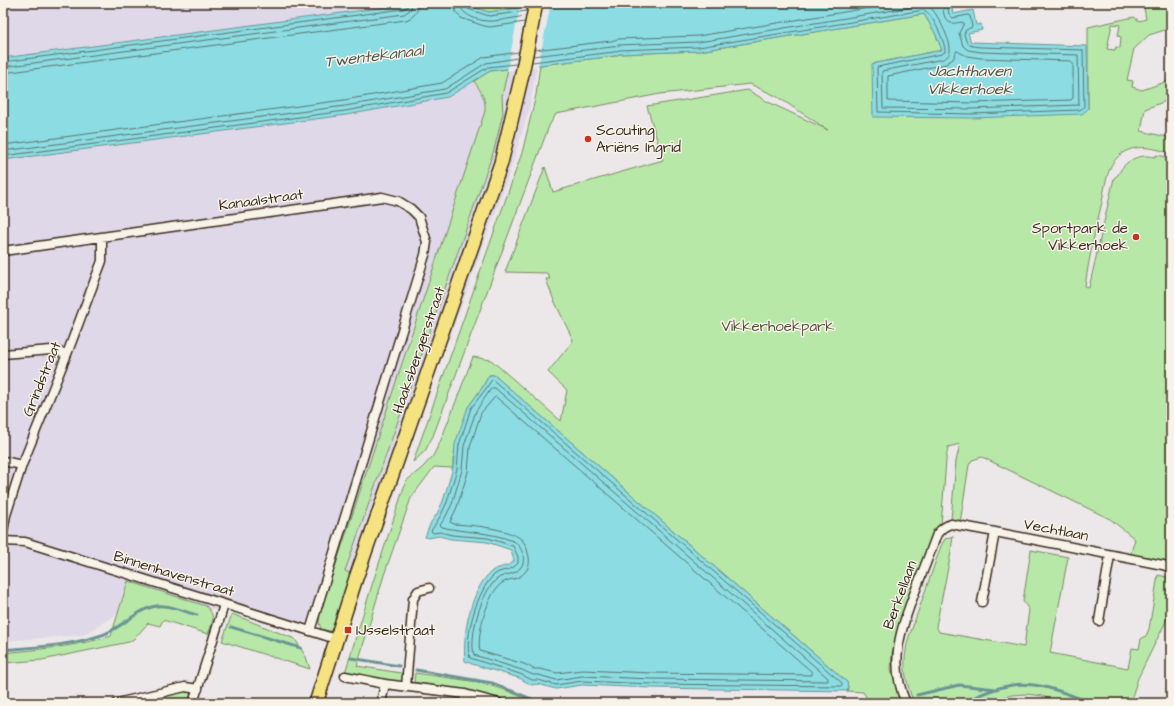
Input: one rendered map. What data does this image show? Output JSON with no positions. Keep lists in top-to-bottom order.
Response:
{
  "streets": {
    "main road": ["Haaksbergerstraat"],
    "street": [
      "Kanaalstraat",
      "Grindstraat",
      "Vechtlaan",
      "Binnenhavenstraat",
      "Berkellaan"
    ]
  },
  "crossings": [
    ["Kanaalstraat", "Haaksbergerstraat"],
    ["Kanaalstraat", "Grindstraat"],
    ["Haaksbergerstraat", "Binnenhavenstraat"],
    ["Vechtlaan", "Berkellaan"]
  ],
  "water": ["Twentekanaal", "Jachthaven Vikkerhoek"],
  "parks": ["Vikkerhoekpark"],
  "places": {
    "other": ["Scouting Ariëns Ingrid", "Sportpark de Vikkerhoek"],
    "transit": ["IJsselstraat"]
  }
}
